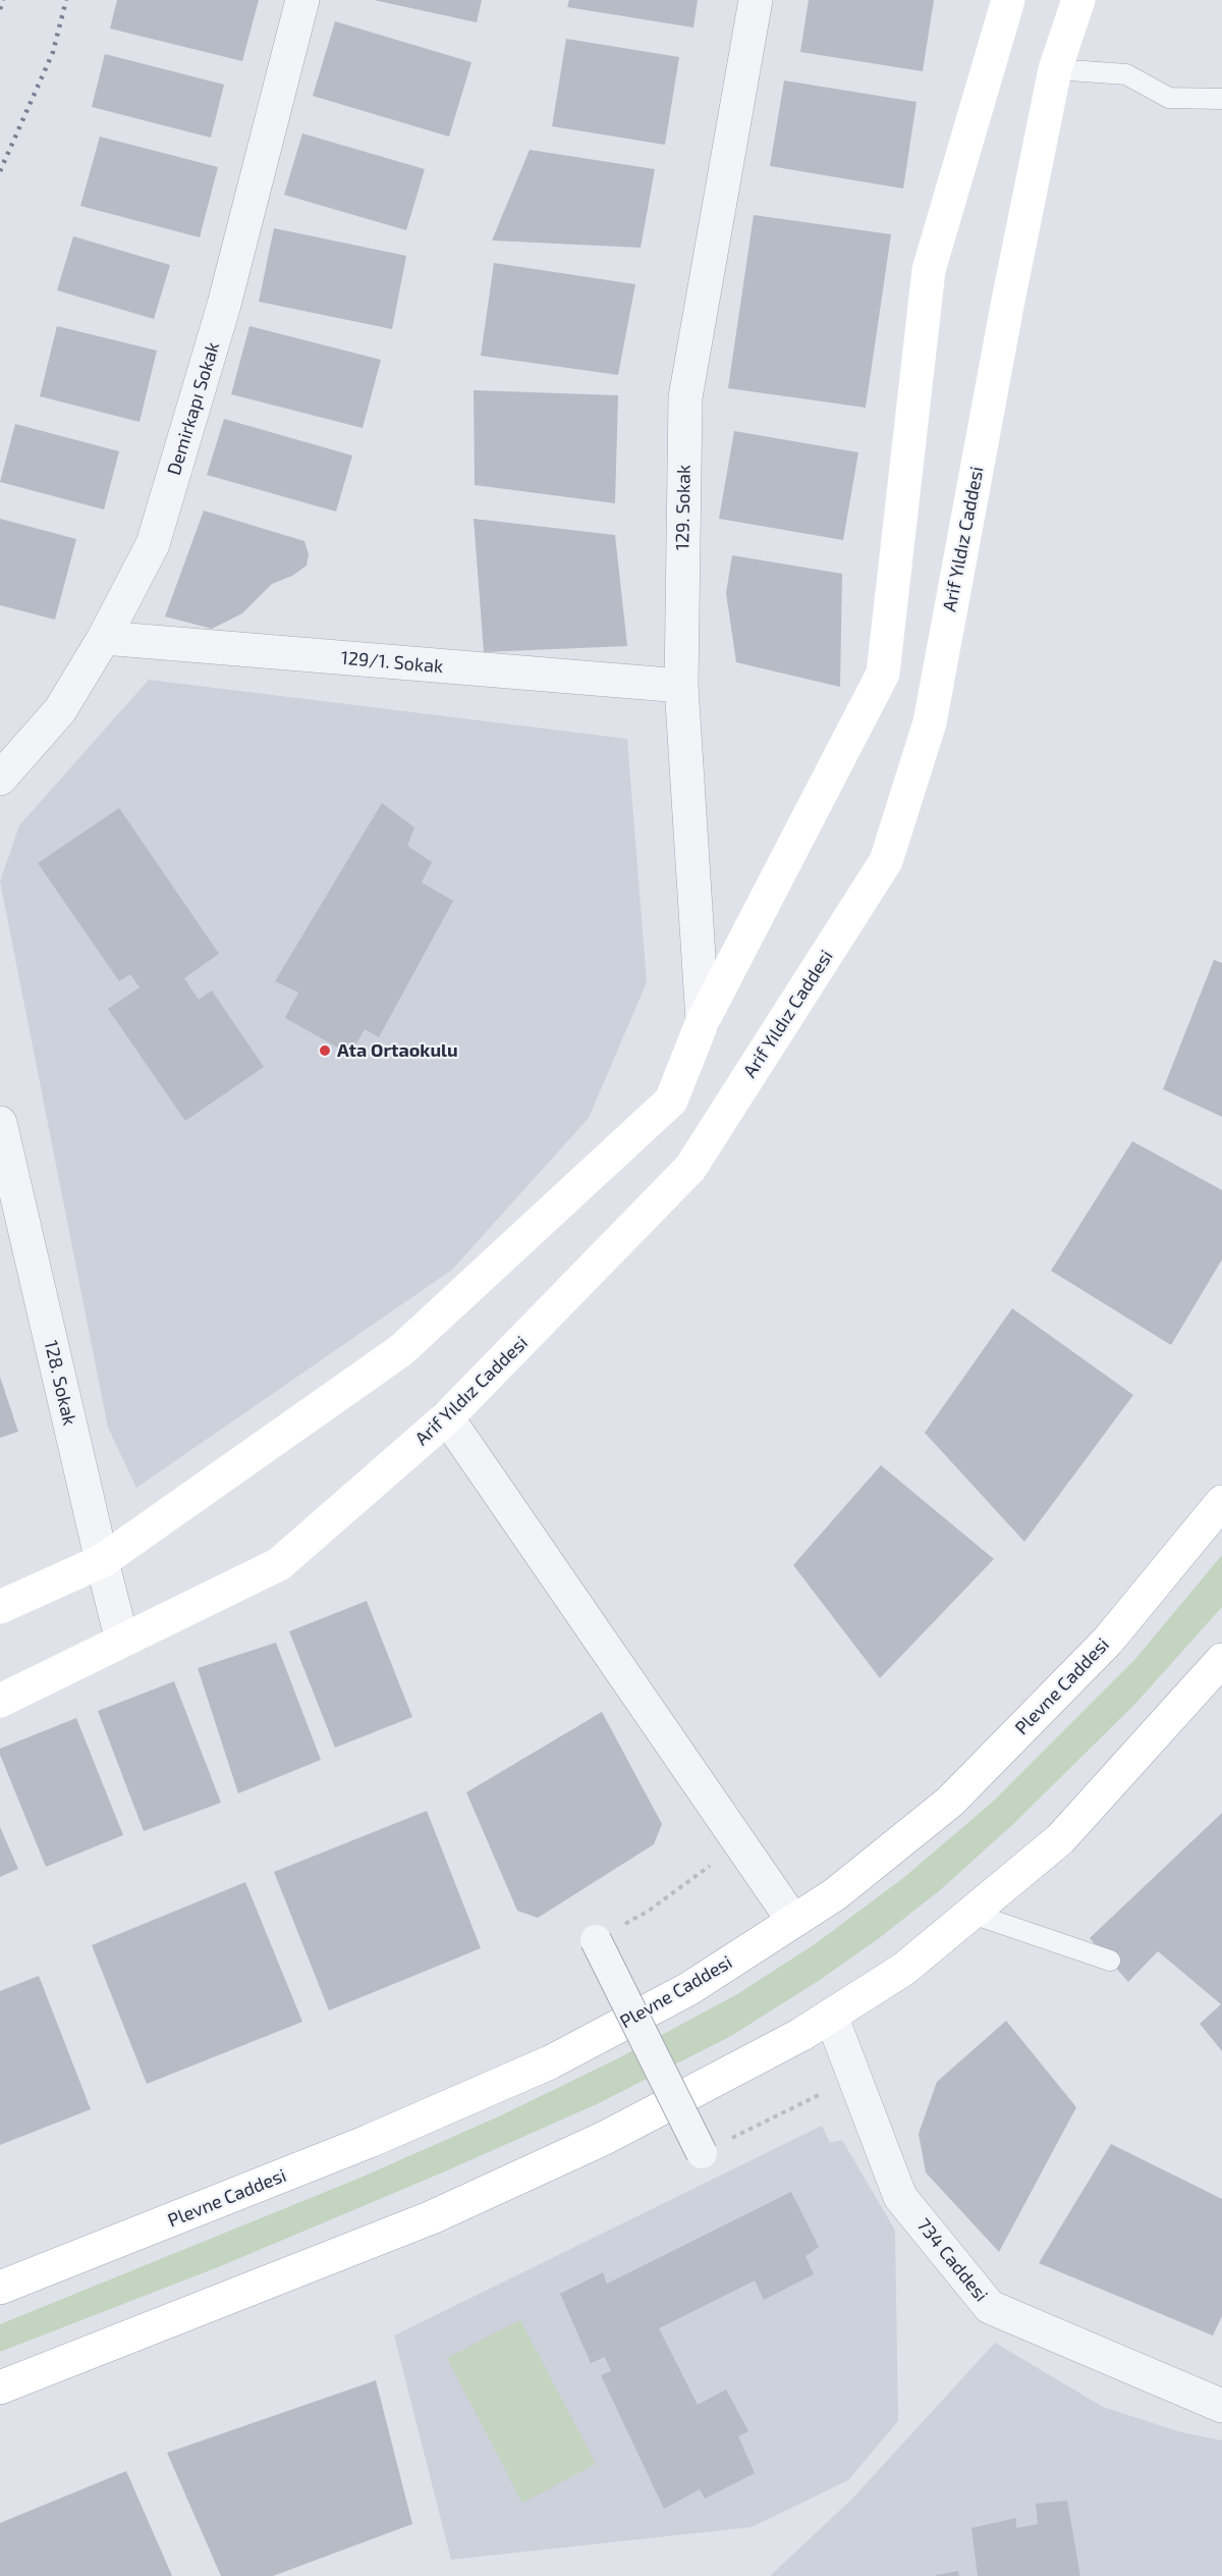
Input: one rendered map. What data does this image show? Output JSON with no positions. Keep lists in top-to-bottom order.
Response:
{
  "streets": {
    "main road": ["Arif Yıldız Caddesi", "Plevne Caddesi"],
    "street": [
      "Demirkapı Sokak",
      "129. Sokak",
      "129/1. Sokak",
      "128. Sokak",
      "734 Caddesi"
    ]
  },
  "crossings": [
    ["Demirkapı Sokak", "129/1. Sokak"],
    ["129. Sokak", "129/1. Sokak"],
    ["Arif Yıldız Caddesi", "128. Sokak"]
  ],
  "places": ["Ata Ortaokulu"]
}
